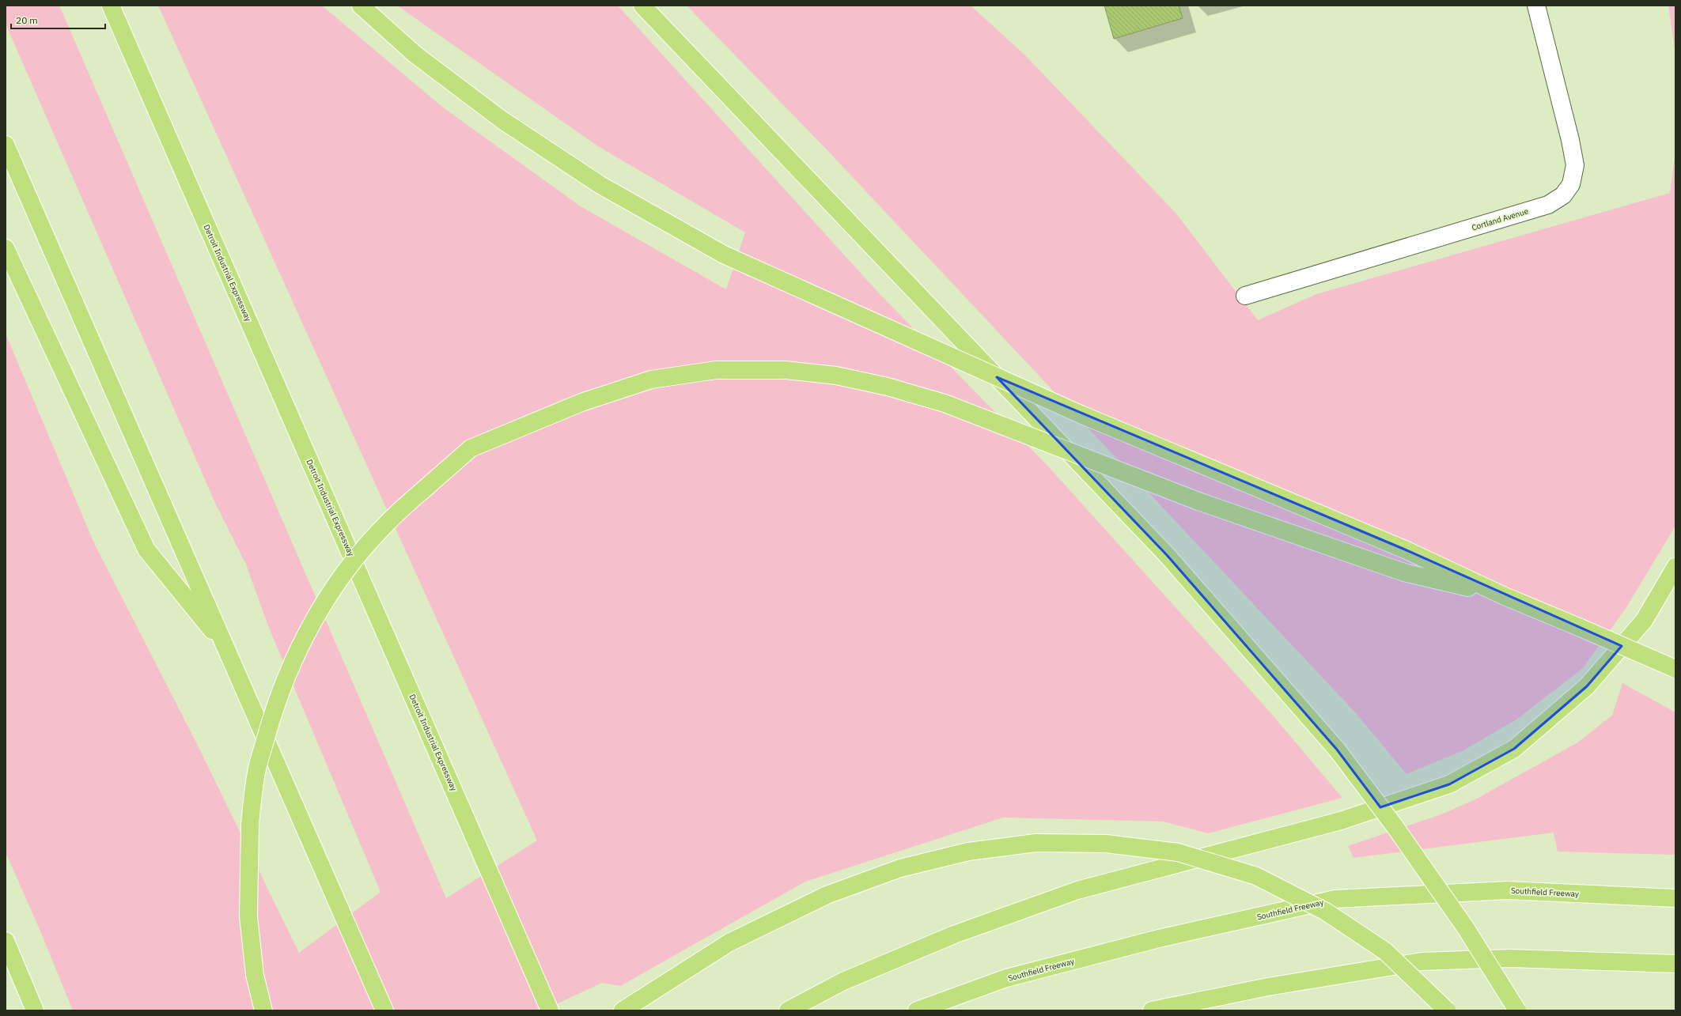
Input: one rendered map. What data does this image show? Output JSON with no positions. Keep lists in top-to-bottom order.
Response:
{
  "streets": {
    "highway": ["Detroit Industrial Expressway", "Southfield Freeway"],
    "street": ["Cortland Avenue"]
  },
  "scale_bar": "20 m"
}
